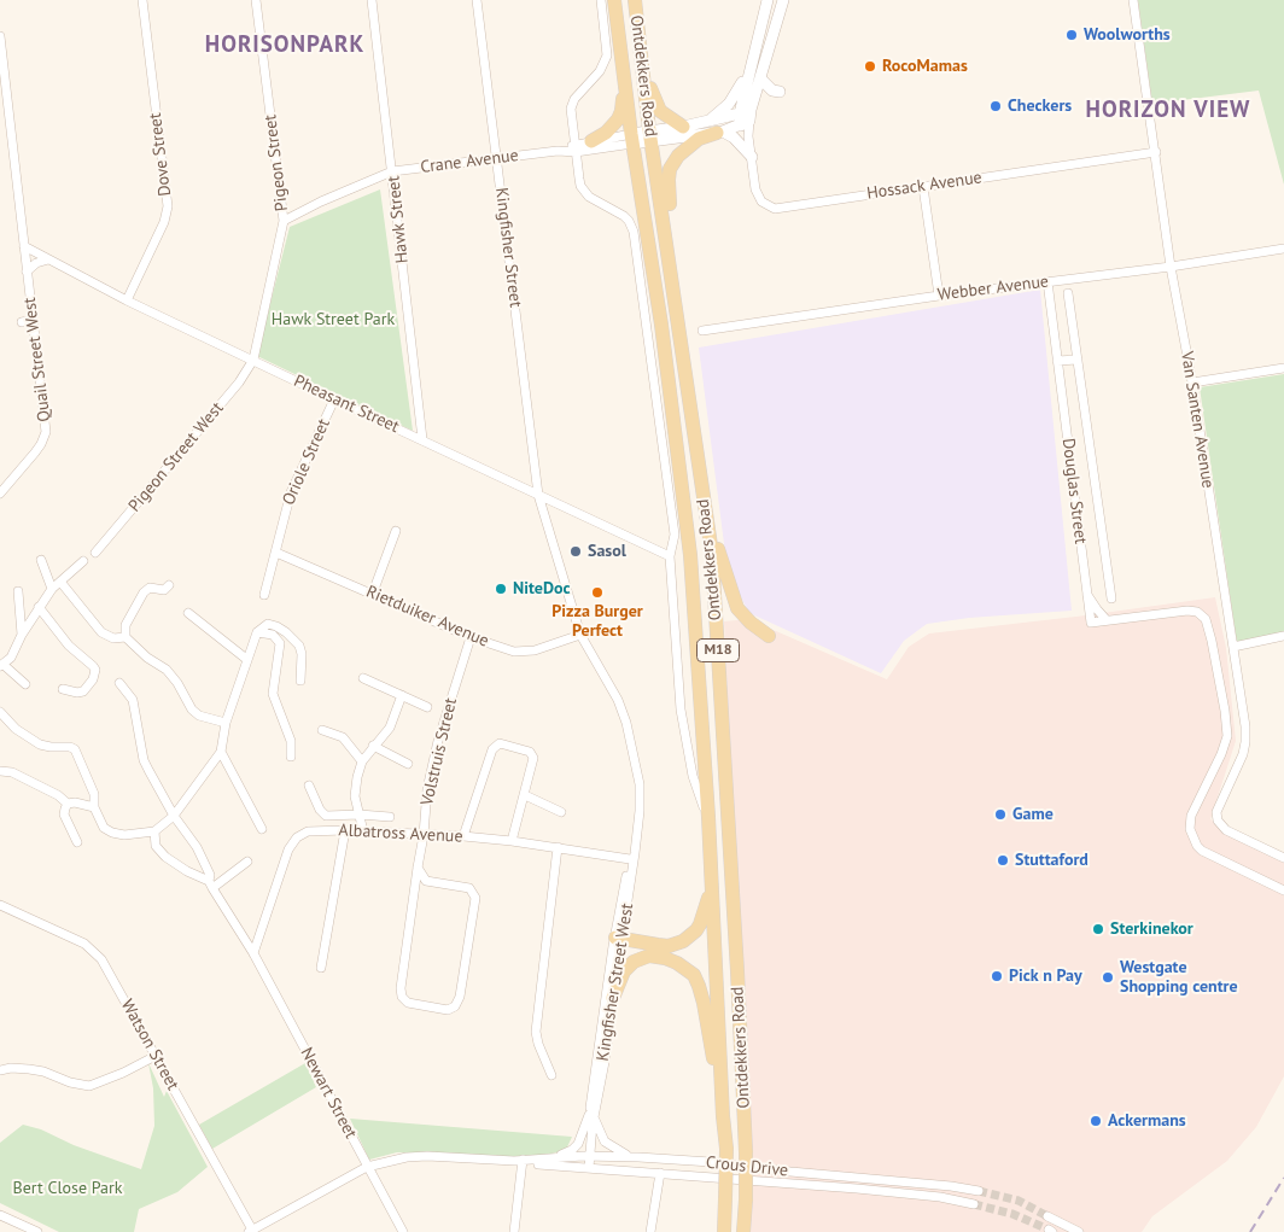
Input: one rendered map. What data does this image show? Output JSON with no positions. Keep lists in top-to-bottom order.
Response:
{
  "streets": {
    "main road": ["Ontdekkers Road", "M18"],
    "street": [
      "Dove Street",
      "Crane Avenue",
      "Pigeon Street",
      "Hossack Avenue",
      "Hawk Street",
      "Kingfisher Street",
      "Webber Avenue",
      "Quail Street West",
      "Pheasant Street",
      "Van Santen Avenue",
      "Pigeon Street West",
      "Oriole Street",
      "Douglas Street",
      "Rietduiker Avenue",
      "Volstruis Street",
      "Albatross Avenue",
      "Kingfisher Street West",
      "Watson Street",
      "Newart Street",
      "Crous Drive"
    ]
  },
  "crossings": [
    ["Ontdekkers Road", "Crane Avenue"],
    ["Ontdekkers Road", "Pheasant Street"],
    ["Dove Street", "Pheasant Street"],
    ["Crane Avenue", "Pigeon Street"],
    ["Crane Avenue", "Hawk Street"],
    ["Crane Avenue", "Kingfisher Street"],
    ["Pigeon Street", "Pheasant Street"],
    ["Pigeon Street", "Pigeon Street West"],
    ["Hossack Avenue", "Van Santen Avenue"],
    ["Hawk Street", "Pheasant Street"],
    ["Kingfisher Street", "Pheasant Street"],
    ["Kingfisher Street", "Kingfisher Street West"],
    ["Webber Avenue", "Van Santen Avenue"],
    ["Webber Avenue", "Douglas Street"],
    ["Quail Street West", "Pheasant Street"],
    ["Pheasant Street", "Pigeon Street West"],
    ["Pheasant Street", "Oriole Street"],
    ["Pheasant Street", "Kingfisher Street West"],
    ["Oriole Street", "Rietduiker Avenue"],
    ["Rietduiker Avenue", "Volstruis Street"],
    ["Rietduiker Avenue", "Kingfisher Street West"],
    ["Volstruis Street", "Albatross Avenue"],
    ["Albatross Avenue", "Kingfisher Street West"],
    ["Albatross Avenue", "Newart Street"],
    ["Kingfisher Street West", "Crous Drive"],
    ["Watson Street", "Crous Drive"],
    ["Newart Street", "Crous Drive"]
  ],
  "districts": ["HORISONPARK", "HORIZON VIEW"],
  "parks": ["Hawk Street Park", "Bert Close Park"],
  "places": [
    "Woolworths",
    "RocoMamas",
    "Checkers",
    "Sasol",
    "NiteDoc",
    "Pizza Burger Perfect",
    "Game",
    "Stuttaford",
    "Sterkinekor",
    "Pick n Pay",
    "Westgate Shopping centre",
    "Ackermans"
  ]
}
